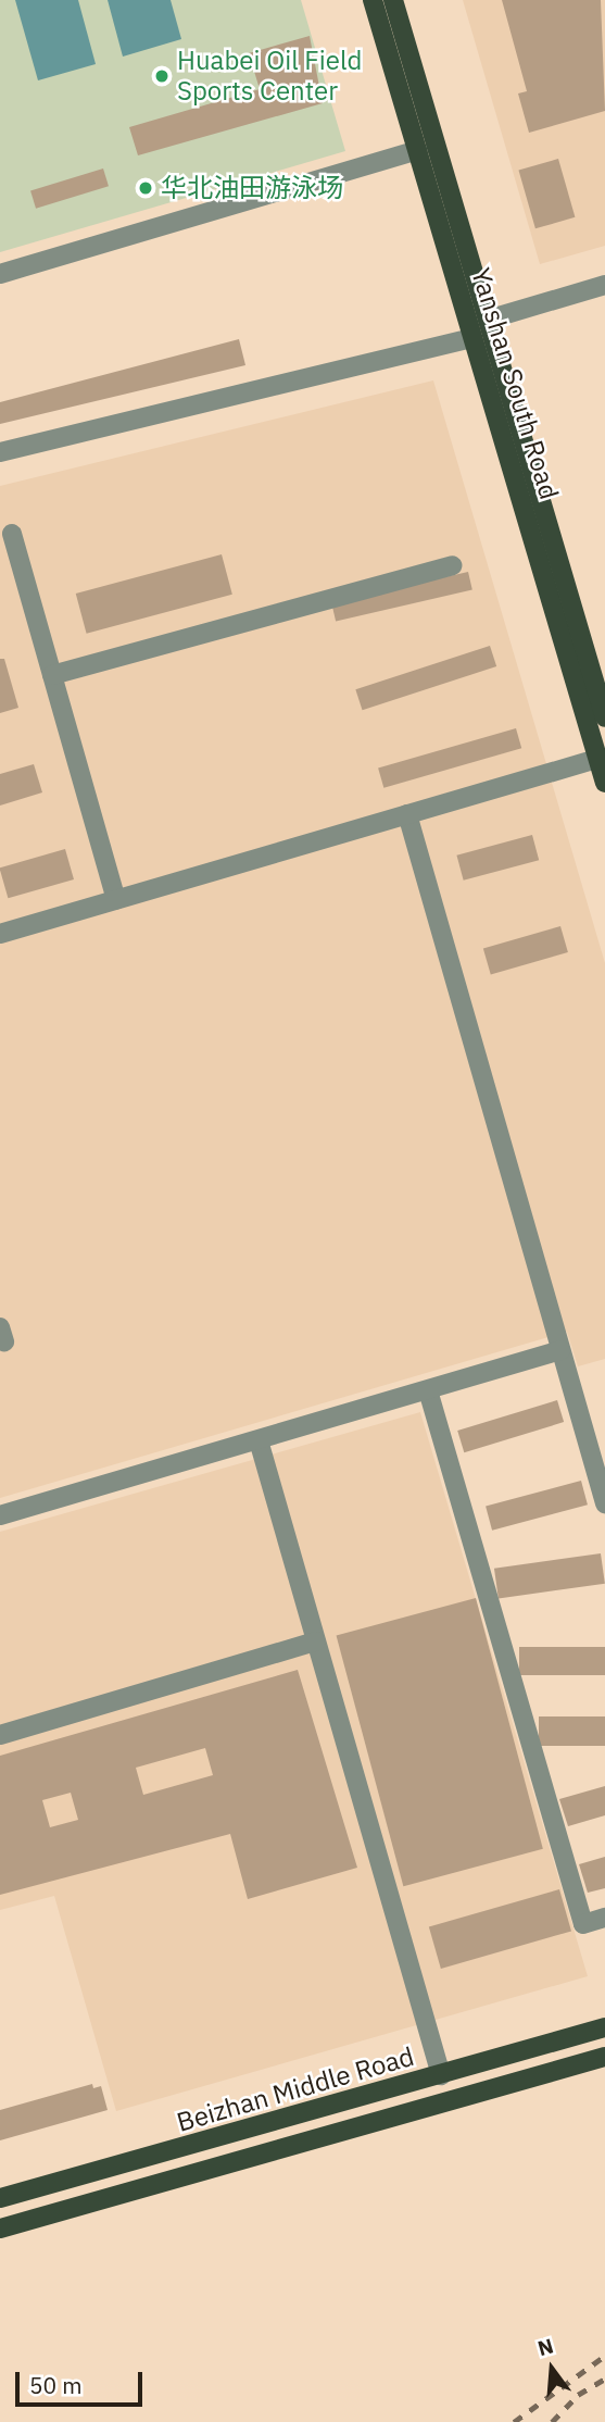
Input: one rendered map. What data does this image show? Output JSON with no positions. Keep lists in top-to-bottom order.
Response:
{
  "streets": {
    "main road": ["Yanshan South Road", "Beizhan Middle Road"]
  },
  "places": ["Huabei Oil Field Sports Center", "华北油田游泳场"],
  "scale_bar": "50 m",
  "north": "top"
}
